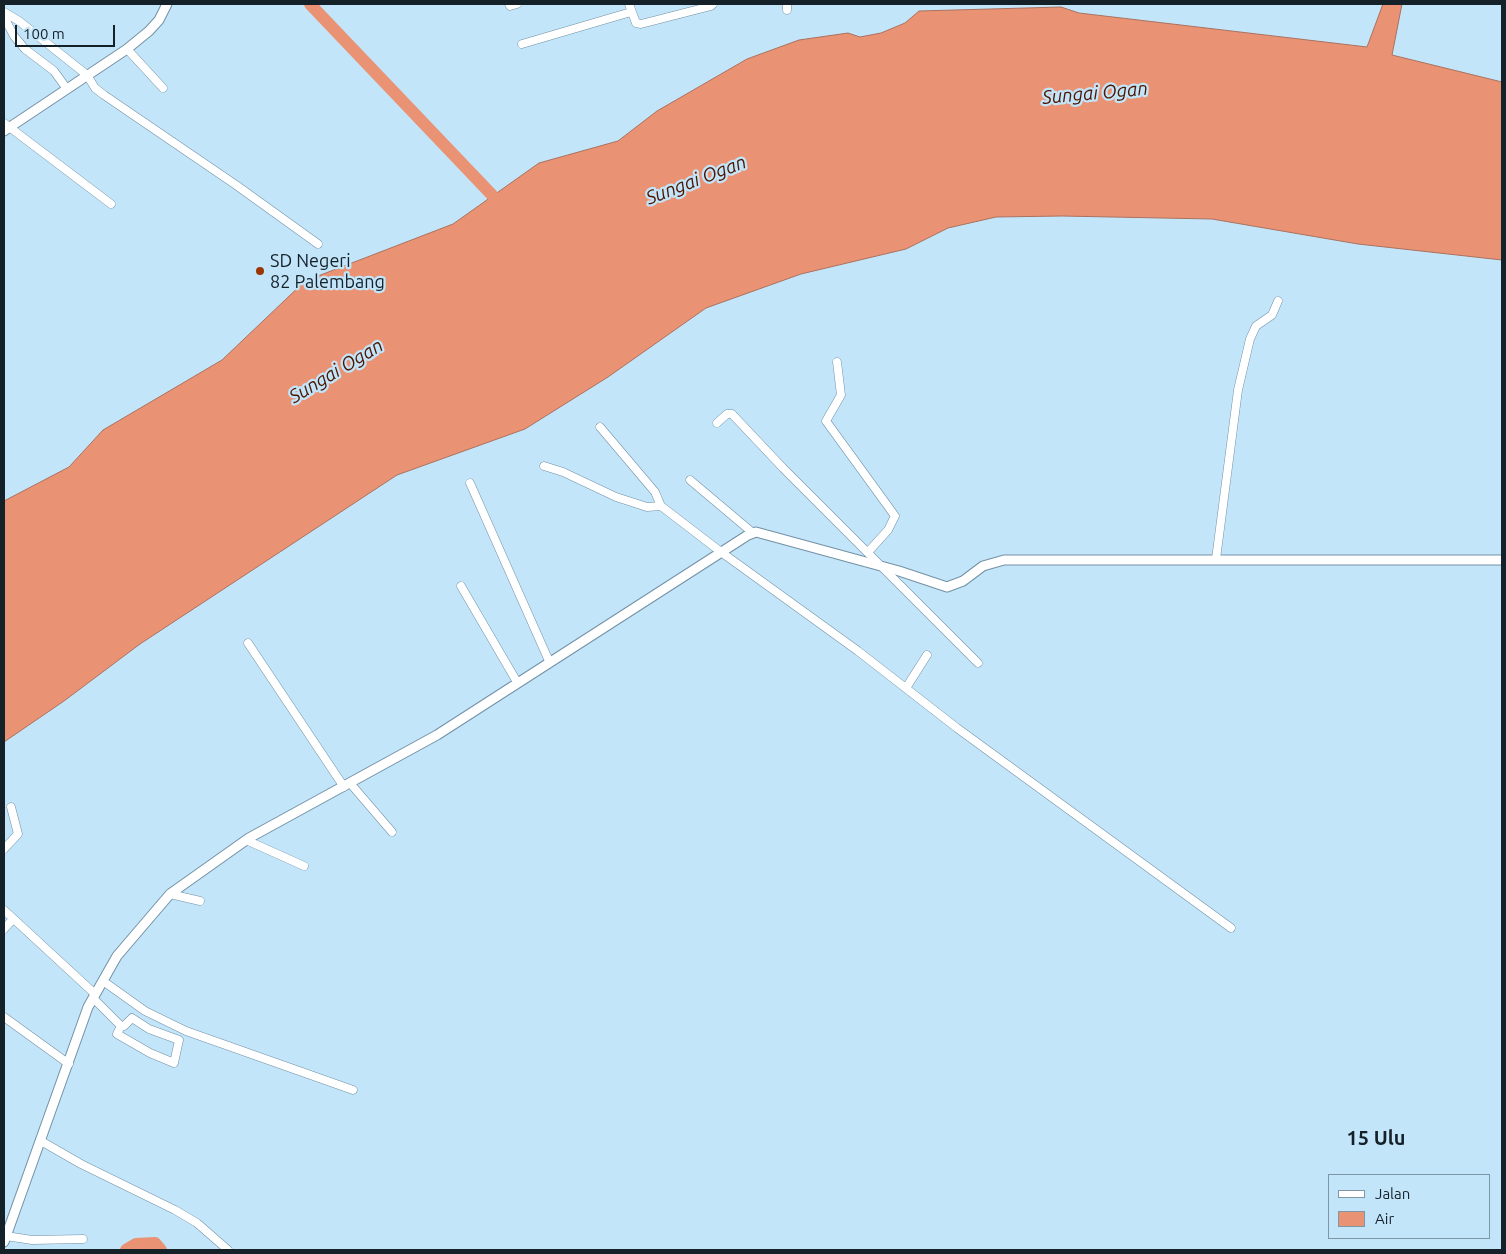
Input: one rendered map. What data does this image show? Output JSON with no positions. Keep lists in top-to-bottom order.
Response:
{
  "districts": ["15 Ulu"],
  "water": ["Sungai Ogan"],
  "places": ["SD Negeri 82 Palembang"],
  "legend": ["Jalan", "Air"],
  "scale_bar": "100 m"
}
